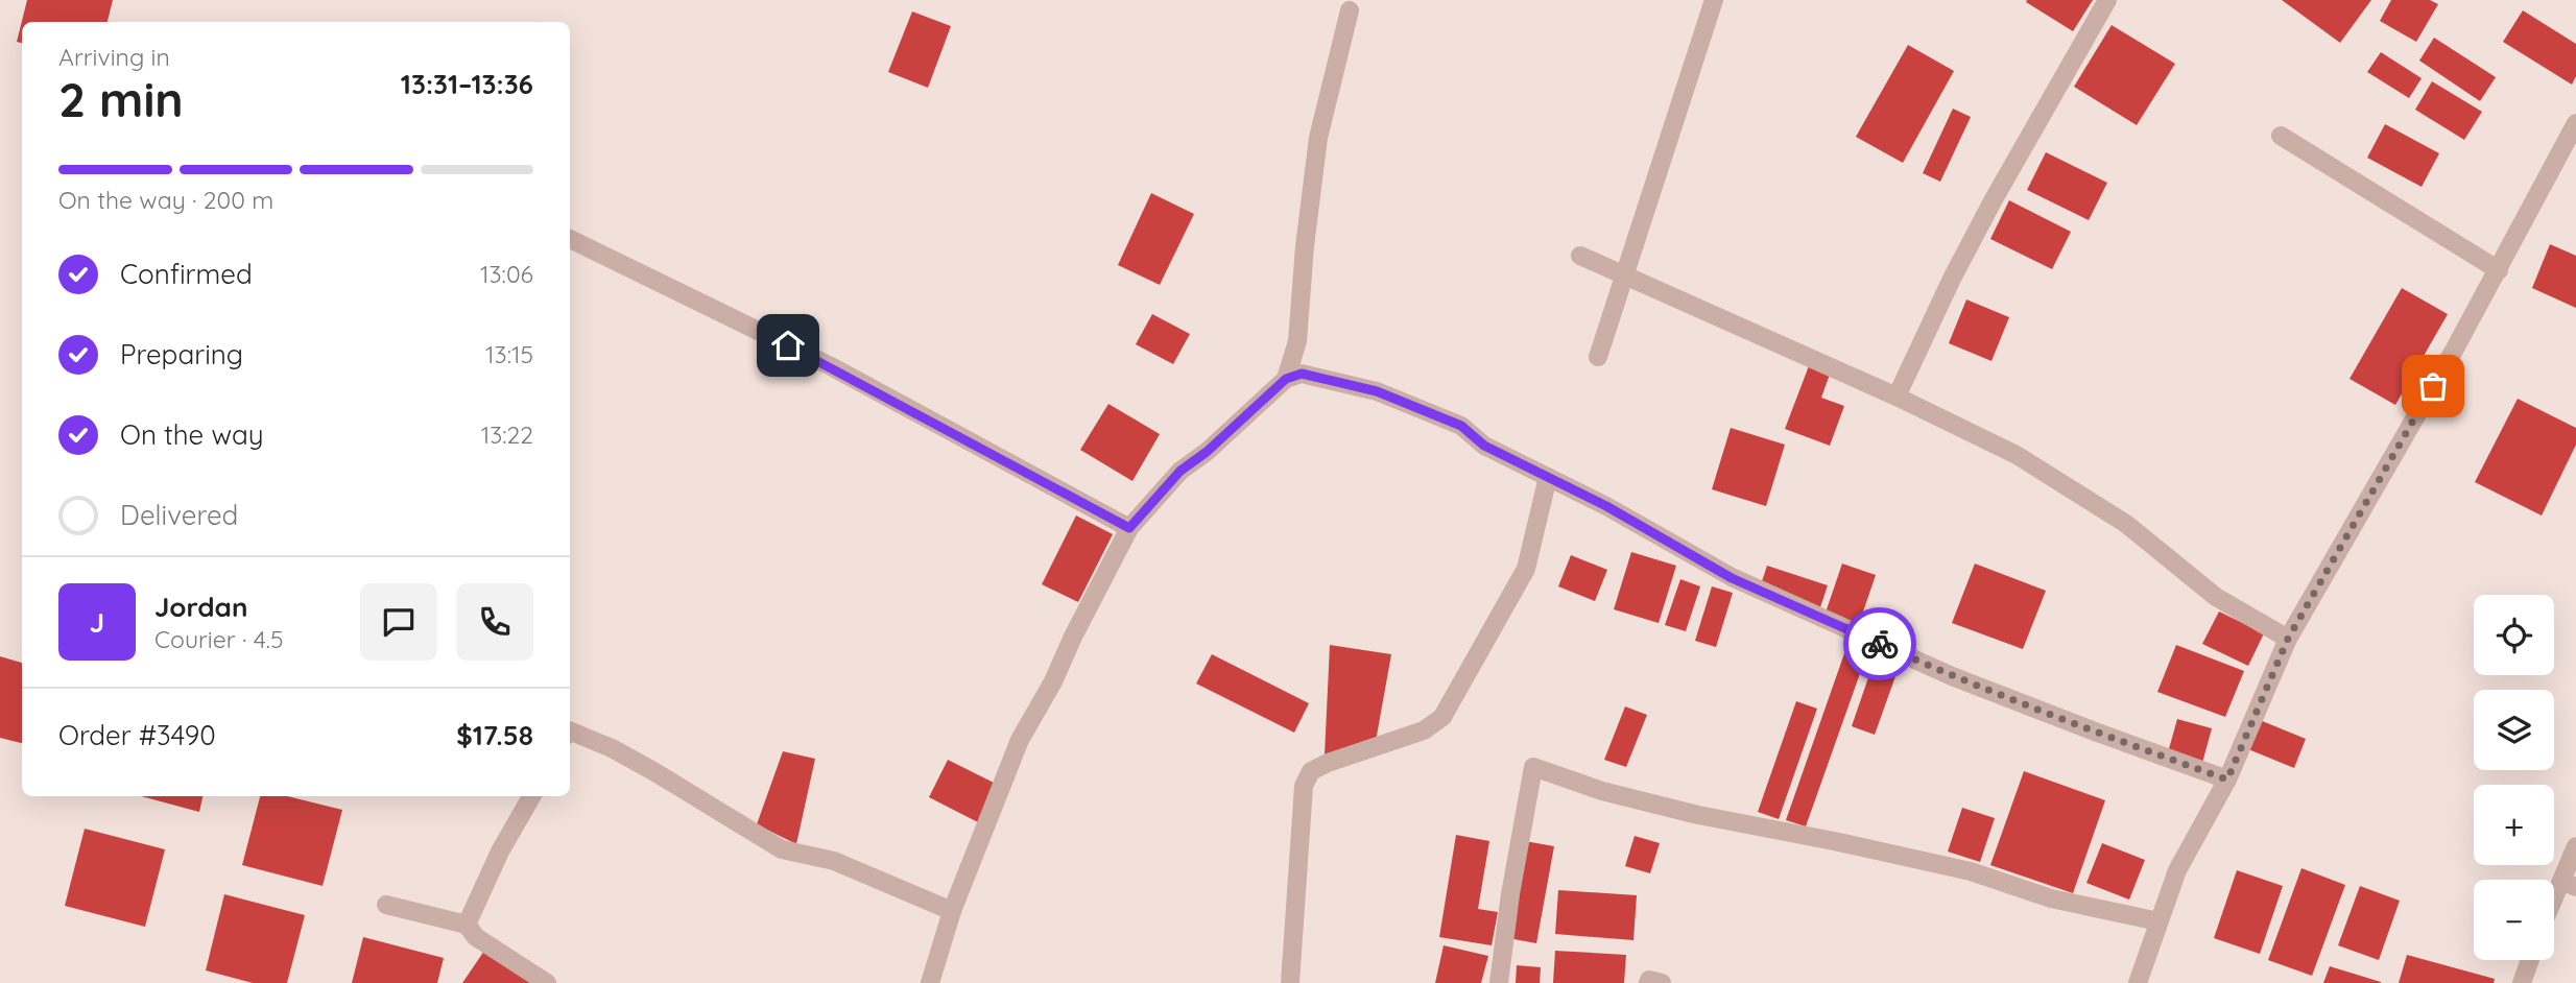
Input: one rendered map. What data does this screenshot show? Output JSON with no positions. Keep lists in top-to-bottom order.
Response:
{
  "page": {
    "heading": ["2 min", "Arriving in", "13:31–13:36"],
    "panel": [
      "Jordan",
      "Courier · 4.5",
      "Order #3490",
      "$17.58"
    ],
    "bar": "On the way · 200 m",
    "list": [
      ["Confirmed", "13:06"],
      ["Preparing", "13:15"],
      ["On the way", "13:22"],
      "Delivered"
    ],
    "round": "J",
    "map_buttons": ["+", "−"]
  }
}
